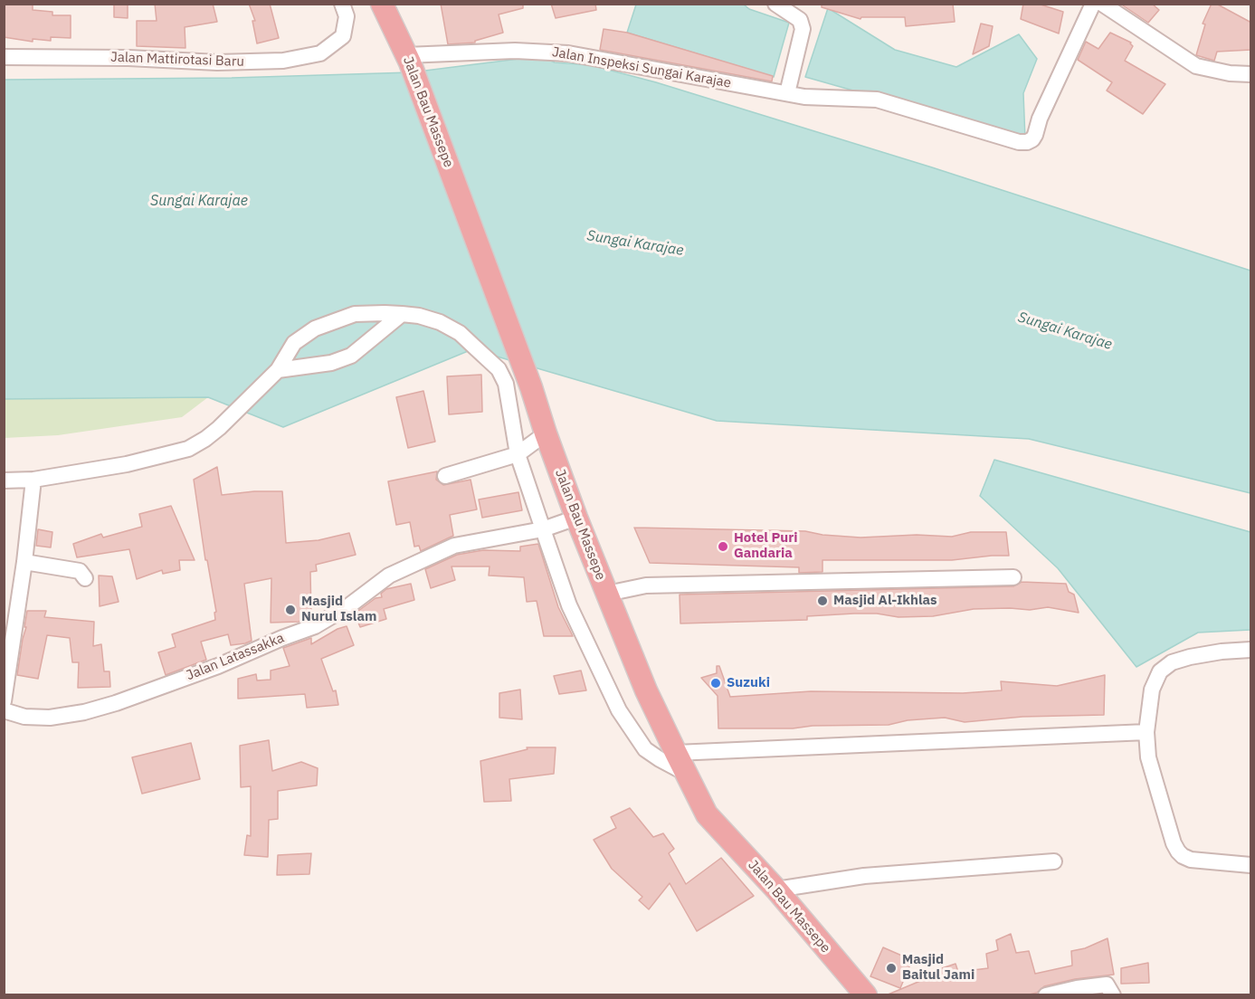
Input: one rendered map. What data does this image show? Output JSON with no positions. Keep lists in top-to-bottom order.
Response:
{
  "streets": {
    "highway": ["Jalan Bau Massepe"],
    "street": ["Jalan Mattirotasi Baru", "Jalan Inspeksi Sungai Karajae", "Jalan Latassakka"]
  },
  "crossings": [
    ["Jalan Inspeksi Sungai Karajae", "Jalan Bau Massepe"],
    ["Jalan Bau Massepe", "Jalan Latassakka"]
  ],
  "water": ["Sungai Karajae"],
  "places": [
    "Hotel Puri Gandaria",
    "Masjid Al-Ikhlas",
    "Masjid Nurul Islam",
    "Suzuki",
    "Masjid Baitul Jami"
  ]
}
